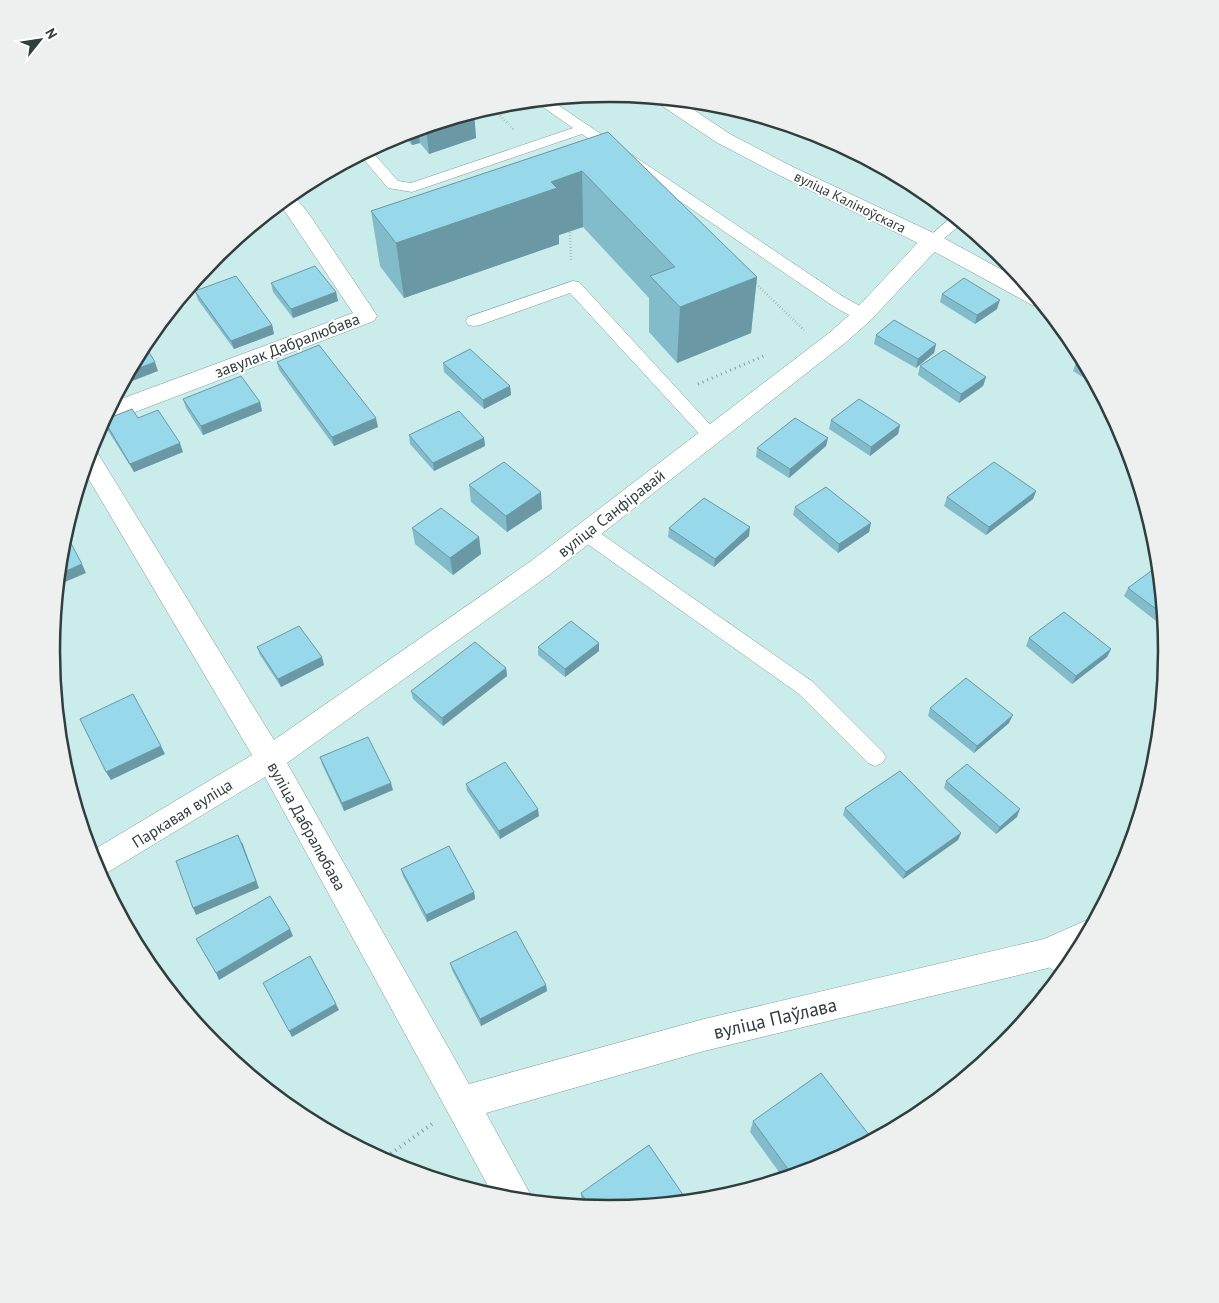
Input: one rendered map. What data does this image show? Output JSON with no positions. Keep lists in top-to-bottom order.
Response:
{
  "streets": {
    "street": [
      "вуліца Каліноўскага",
      "завулак Дабралюбава",
      "вуліца Санфіравай",
      "Паркавая вуліца",
      "вуліца Дабралюбава",
      "вуліца Паўлава"
    ]
  },
  "crossings": [
    ["вуліца Каліноўскага", "вуліца Санфіравай"],
    ["вуліца Санфіравай", "Паркавая вуліца"],
    ["вуліца Санфіравай", "вуліца Дабралюбава"],
    ["Паркавая вуліца", "вуліца Дабралюбава"],
    ["вуліца Дабралюбава", "вуліца Паўлава"]
  ],
  "north": "top right"
}
